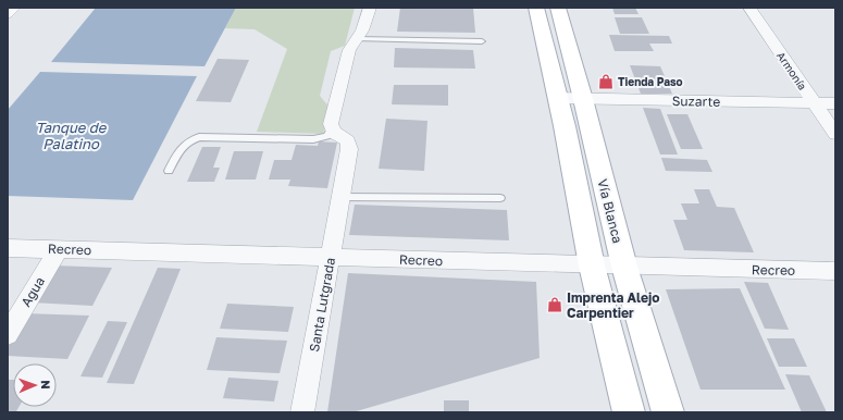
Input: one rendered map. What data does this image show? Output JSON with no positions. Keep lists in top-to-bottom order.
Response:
{
  "streets": {
    "main road": ["Vía Blanca"],
    "street": [
      "Armonía",
      "Suzarte",
      "Recreo",
      "Agua",
      "Santa Lutgrada"
    ]
  },
  "crossings": [
    ["Armonía", "Suzarte"],
    ["Suzarte", "Vía Blanca"],
    ["Vía Blanca", "Recreo"],
    ["Recreo", "Agua"],
    ["Recreo", "Santa Lutgrada"]
  ],
  "water": ["Tanque de Palatino"],
  "places": {
    "shop": ["Tienda Paso", "Imprenta Alejo Carpentier"]
  },
  "north": "right"
}
